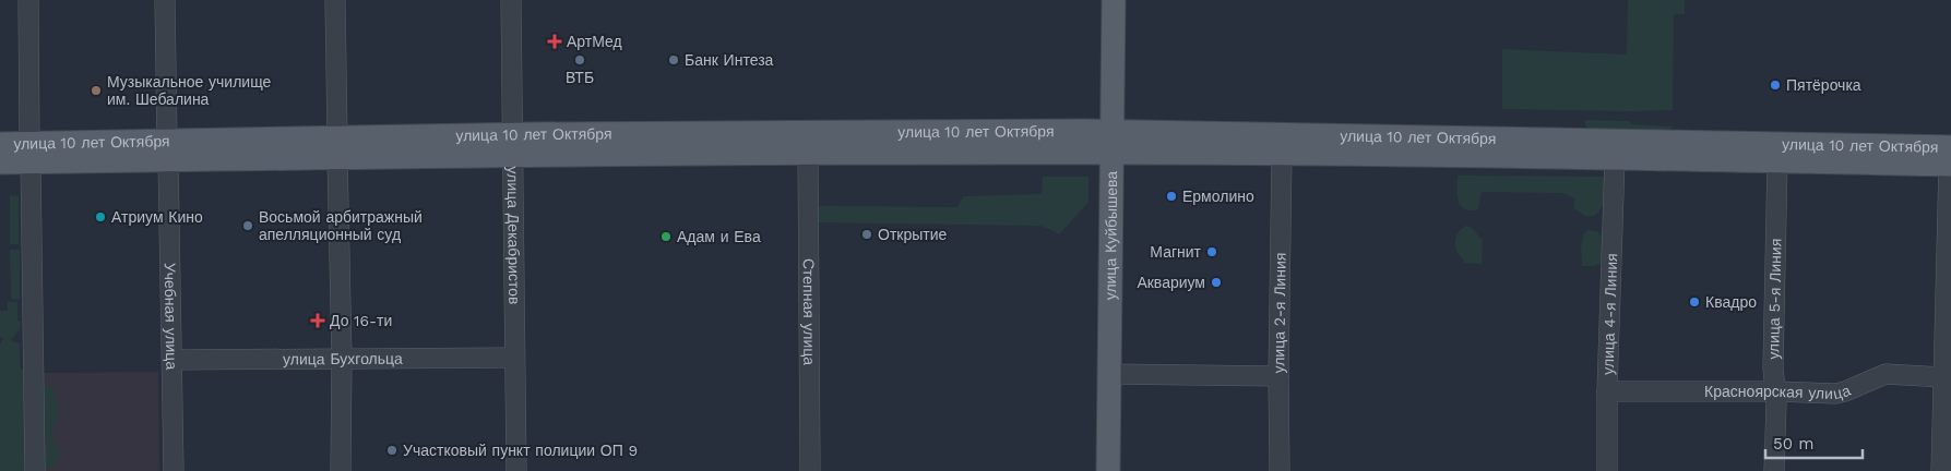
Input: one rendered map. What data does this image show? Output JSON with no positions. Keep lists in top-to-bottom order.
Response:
{
  "streets": {
    "main road": ["улица 10 лет Октября", "улица Куйбышева"],
    "street": [
      "улица Декабристов",
      "улица 5-я Линия",
      "Степная улица",
      "улица 2-я Линия",
      "Учебная улица",
      "улица 4-я Линия",
      "улица Бухгольца",
      "Красноярская улица"
    ]
  },
  "crossings": [
    ["улица 10 лет Октября", "улица Декабристов"],
    ["улица 10 лет Октября", "улица Куйбышева"],
    ["улица 10 лет Октября", "улица 5-я Линия"],
    ["улица 10 лет Октября", "Степная улица"],
    ["улица 10 лет Октября", "улица 2-я Линия"],
    ["улица 10 лет Октября", "Учебная улица"],
    ["улица 10 лет Октября", "улица 4-я Линия"],
    ["улица Декабристов", "улица Бухгольца"],
    ["улица 5-я Линия", "Красноярская улица"],
    ["Учебная улица", "улица Бухгольца"],
    ["улица 4-я Линия", "Красноярская улица"]
  ],
  "places": {
    "health": ["АртМед", "До 16-ти"],
    "other": [
      "ВТБ",
      "Банк Интеза",
      "Пятёрочка",
      "Музыкальное училище им. Шебалина",
      "Ермолино",
      "Атриум Кино",
      "Восьмой арбитражный апелляционный суд",
      "Открытие",
      "Адам и Ева",
      "Магнит",
      "Аквариум",
      "Квадро",
      "Участковый пункт полиции ОП 9"
    ]
  },
  "scale_bar": "50 m"
}
